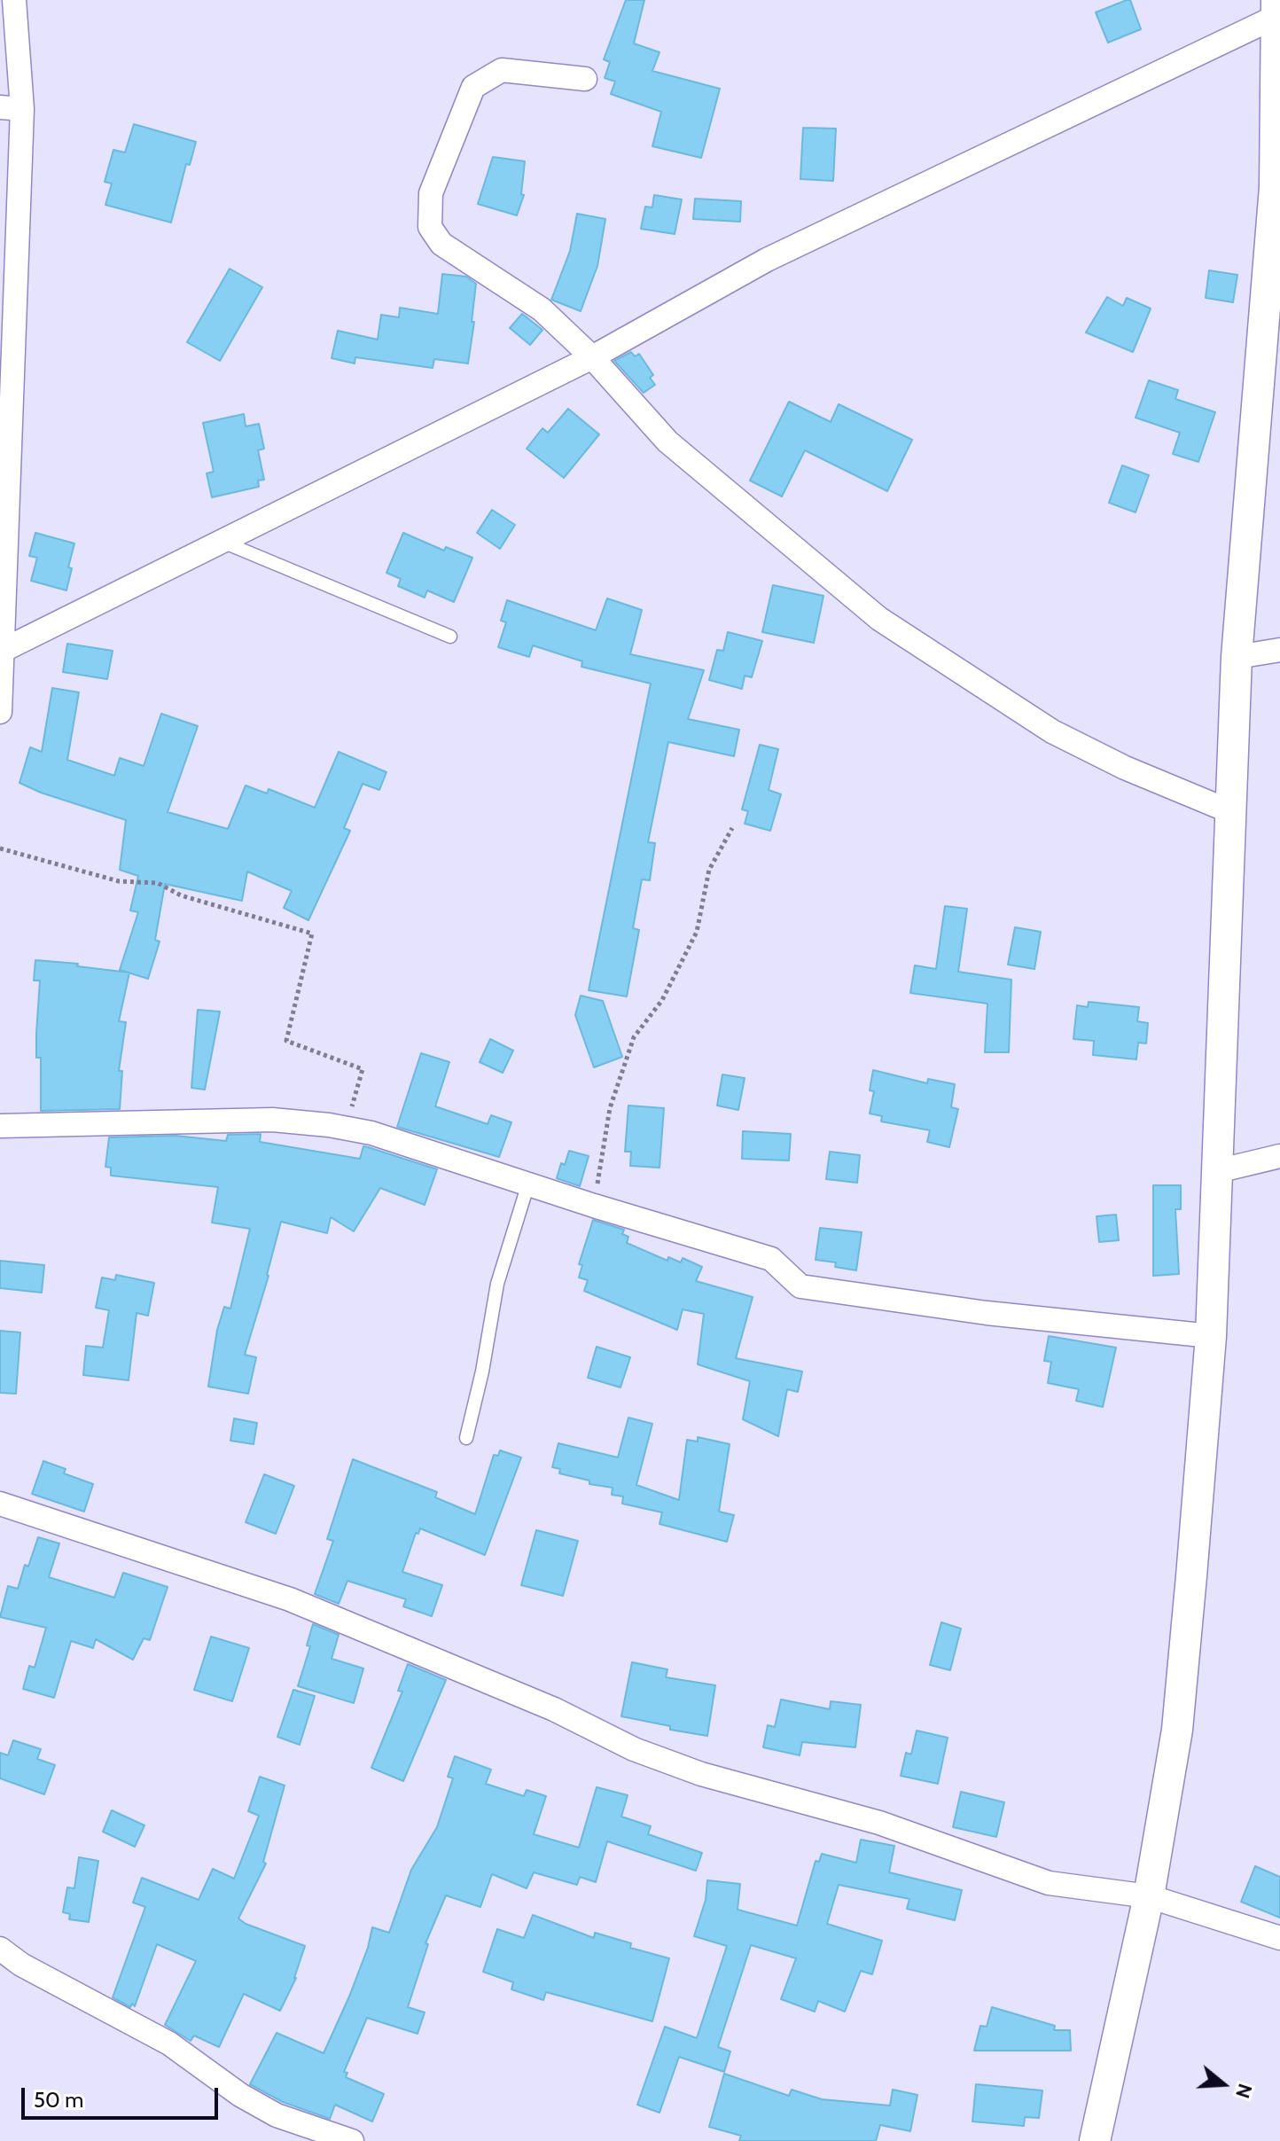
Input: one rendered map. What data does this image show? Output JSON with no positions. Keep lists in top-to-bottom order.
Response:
{
  "scale_bar": "50 m",
  "north": "right"
}
